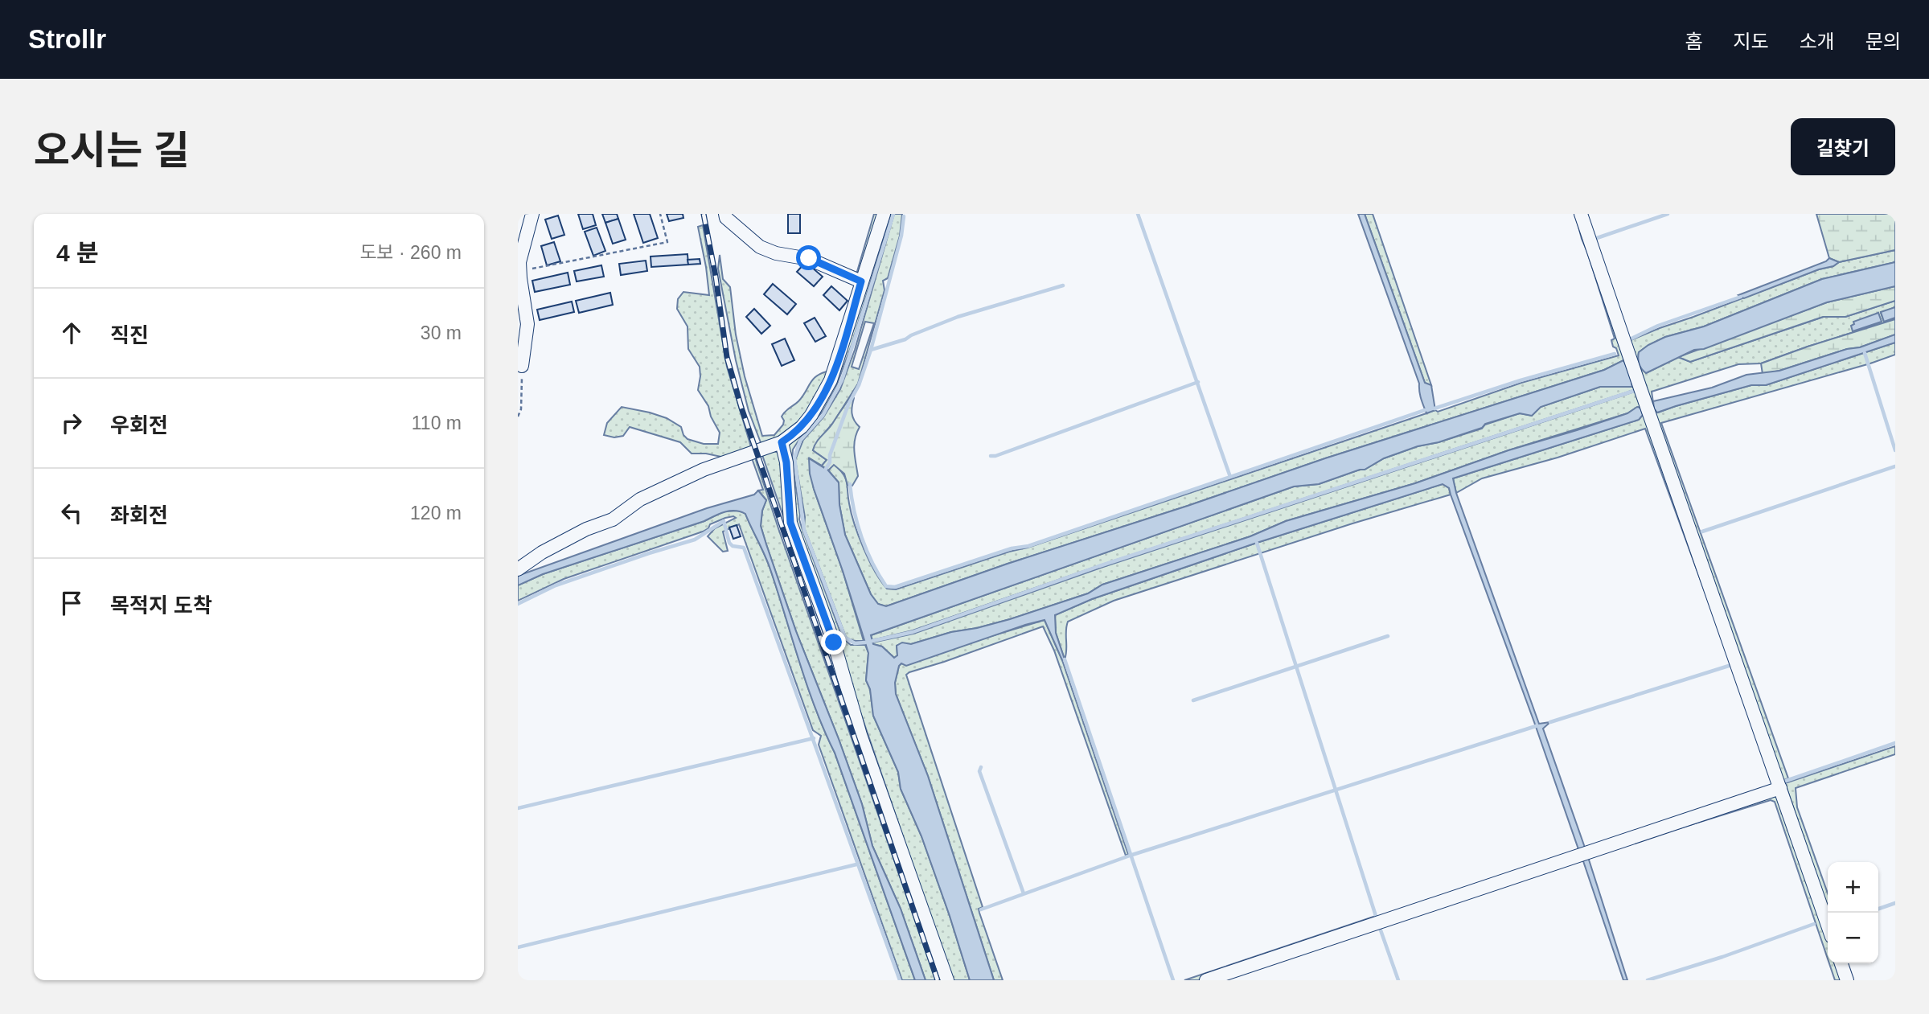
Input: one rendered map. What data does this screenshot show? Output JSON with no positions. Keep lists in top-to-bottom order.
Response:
{
  "page": {
    "header": "Strollr",
    "nav": [
      "홈",
      "지도",
      "소개",
      "문의"
    ],
    "title": "오시는 길",
    "buttons": "길찾기",
    "heading": ["4 분", "도보 · 260 m"],
    "list": [
      ["직진", "30 m"],
      ["우회전", "110 m"],
      ["좌회전", "120 m"],
      "목적지 도착"
    ],
    "map_buttons": ["+", "−"]
  }
}
